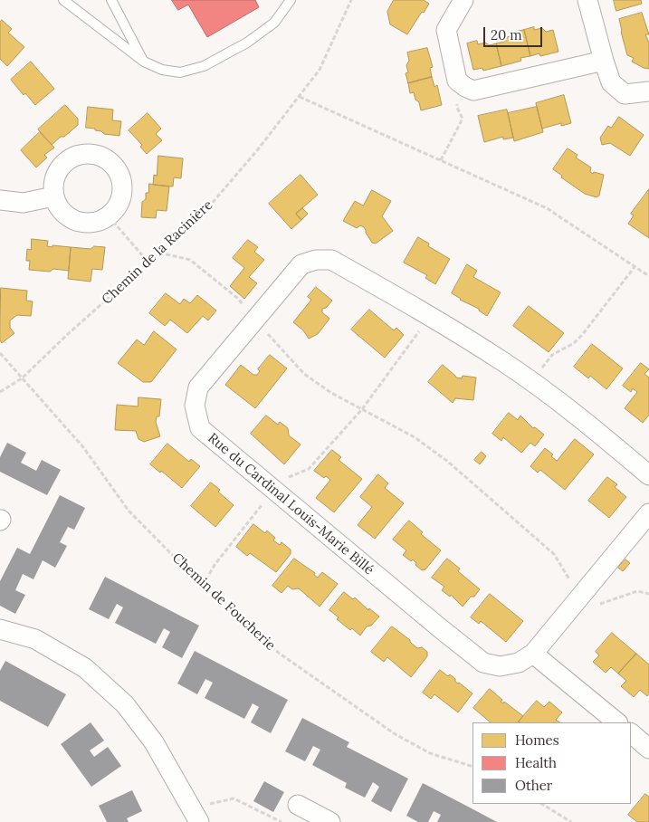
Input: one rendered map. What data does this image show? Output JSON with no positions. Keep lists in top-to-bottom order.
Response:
{
  "streets": {
    "street": ["Rue du Cardinal Louis-Marie Billé"],
    "path": ["Chemin de la Racinière", "Chemin de Foucherie"]
  },
  "crossings": [
    ["Chemin de la Racinière", "Chemin de Foucherie"]
  ],
  "legend": ["Homes", "Health", "Other"],
  "scale_bar": "20 m"
}
